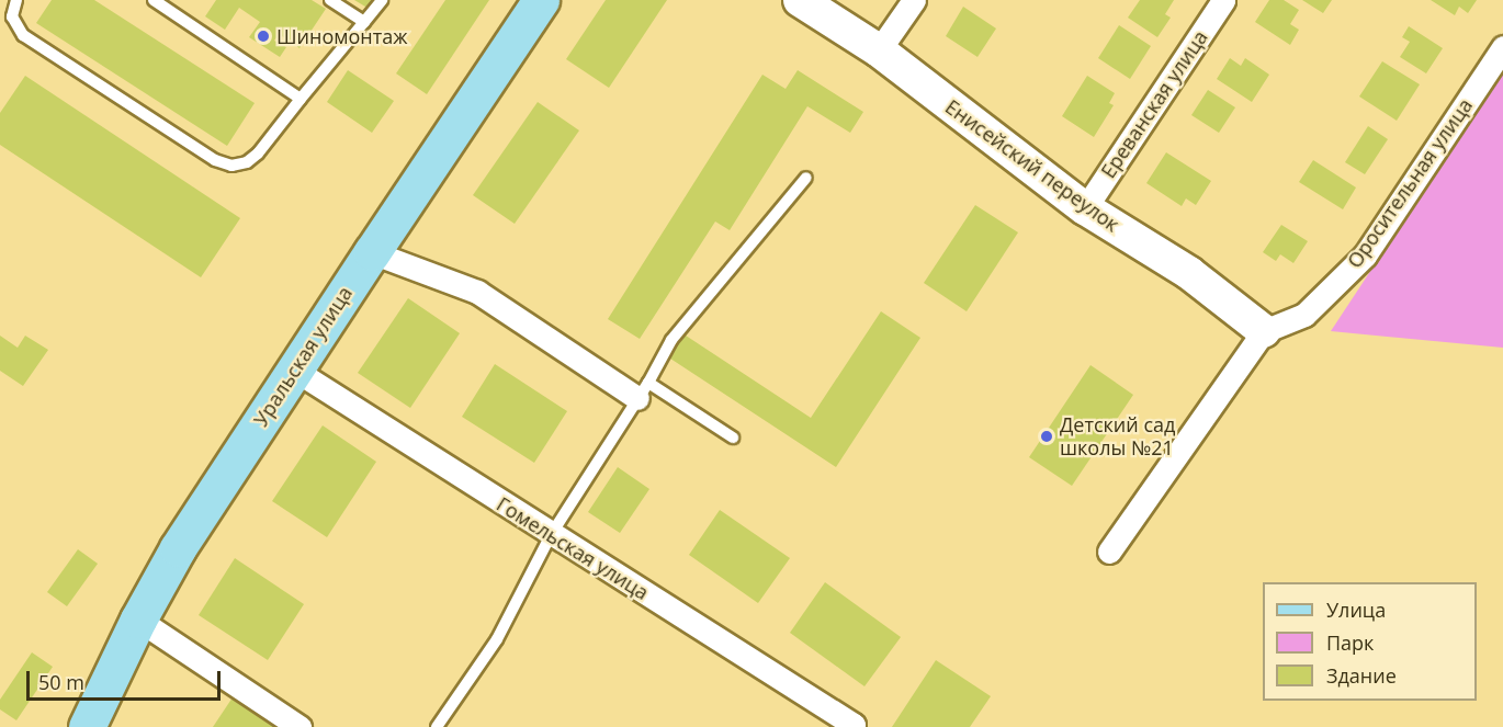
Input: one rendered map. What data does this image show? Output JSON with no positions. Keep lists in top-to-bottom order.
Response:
{
  "streets": {
    "main road": ["Уральская улица"],
    "street": [
      "Ереванская улица",
      "Енисейский переулок",
      "Оросительная улица",
      "Гомельская улица"
    ]
  },
  "crossings": [
    ["Ереванская улица", "Енисейский переулок"],
    ["Енисейский переулок", "Оросительная улица"],
    ["Уральская улица", "Гомельская улица"]
  ],
  "places": ["Шиномонтаж", "Детский сад школы №21"],
  "legend": ["Улица", "Парк", "Здание"],
  "scale_bar": "50 m"
}
